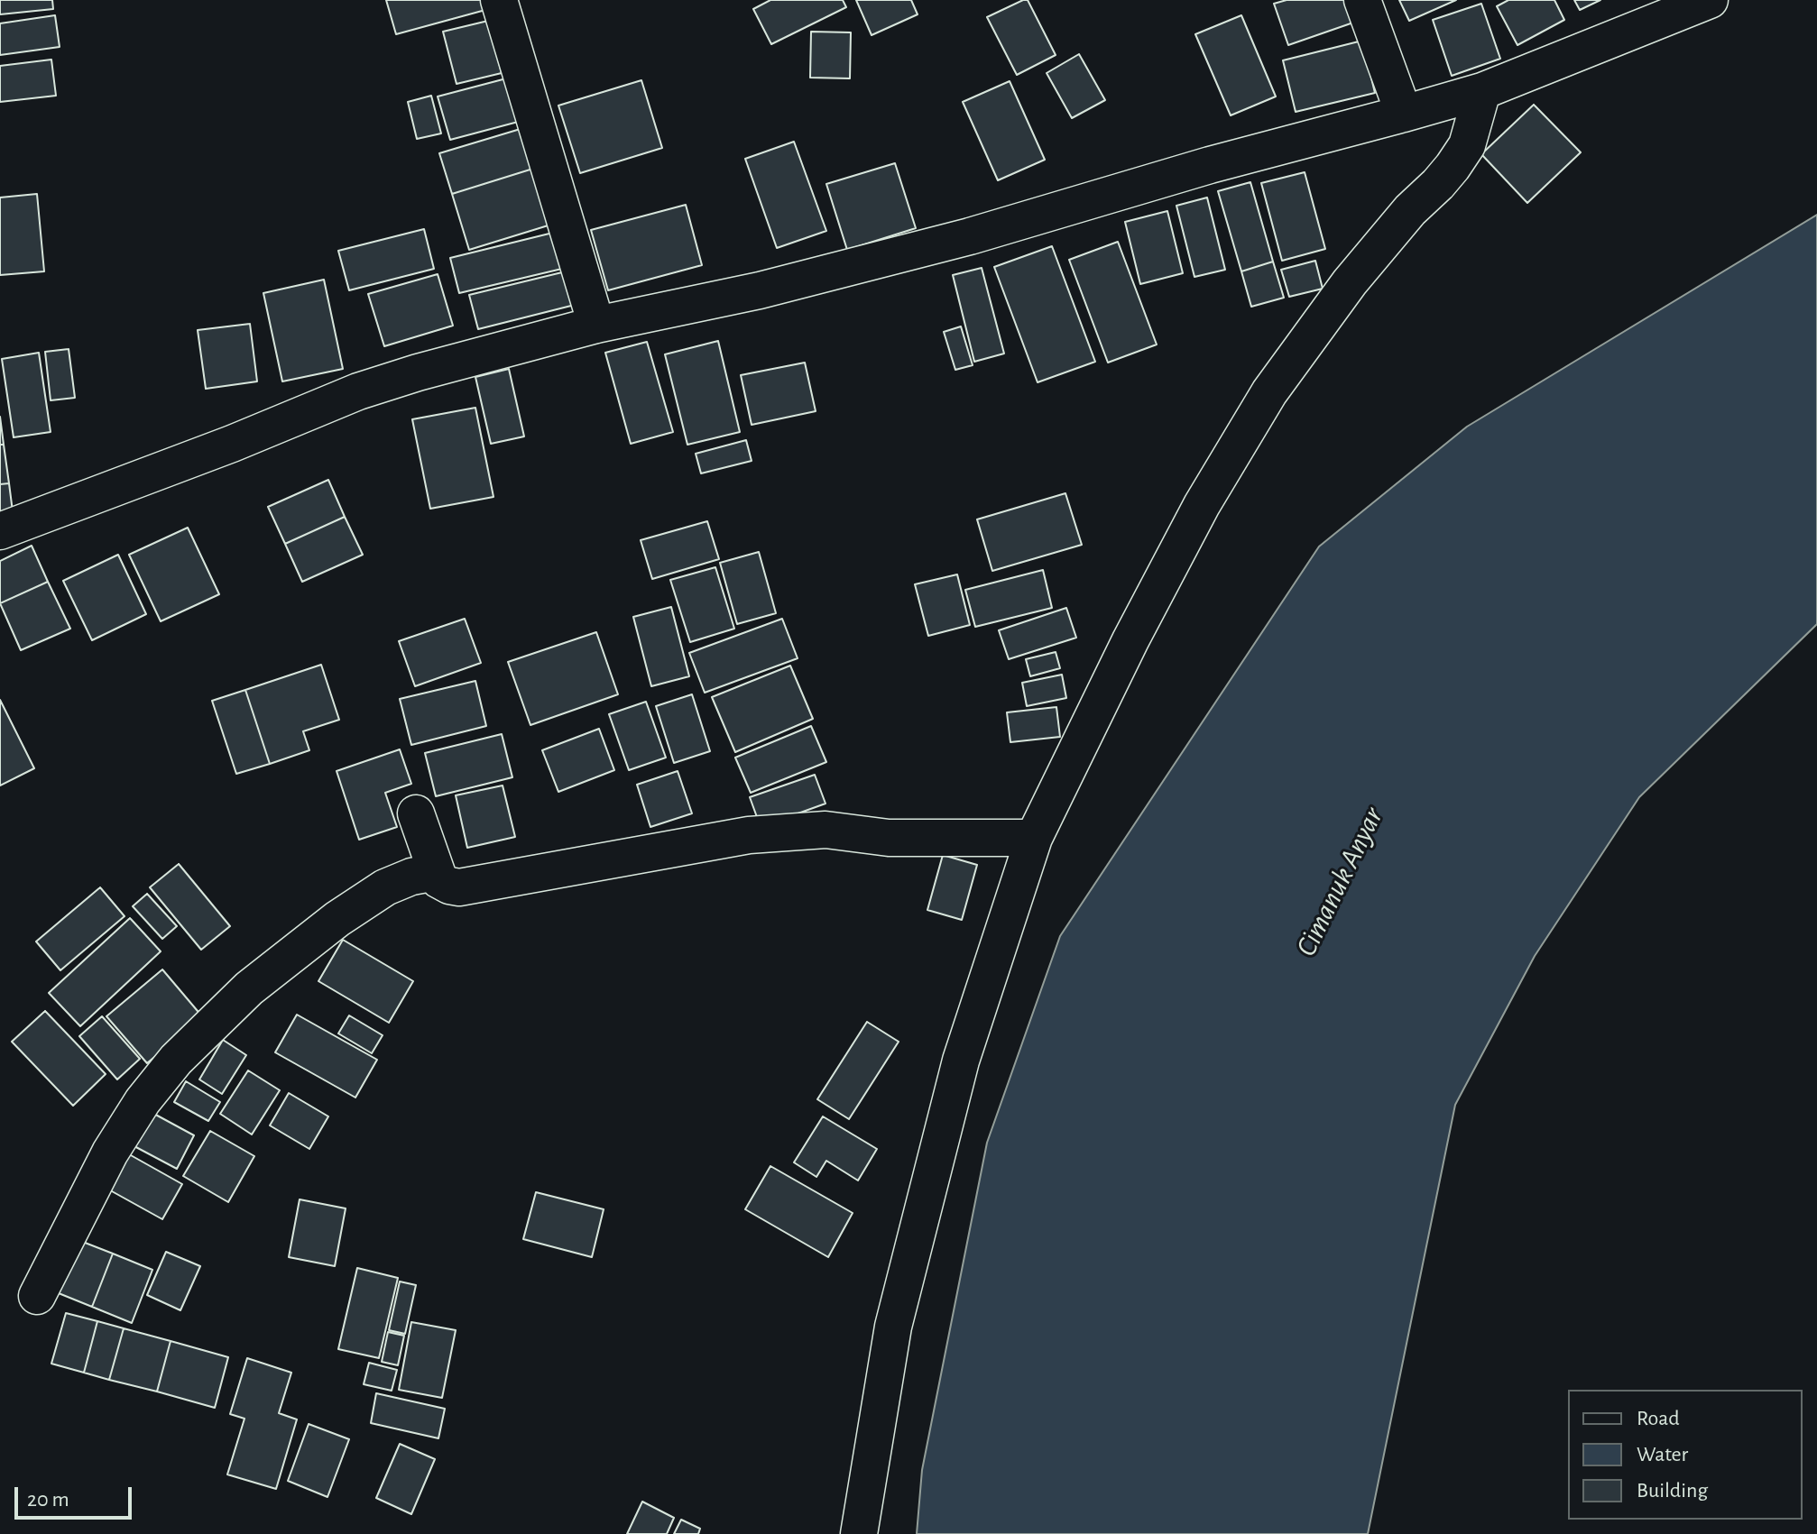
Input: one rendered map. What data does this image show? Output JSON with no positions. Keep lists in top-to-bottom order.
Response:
{
  "water": ["Cimanuk Anyar"],
  "legend": ["Road", "Water", "Building"],
  "scale_bar": "20 m"
}
